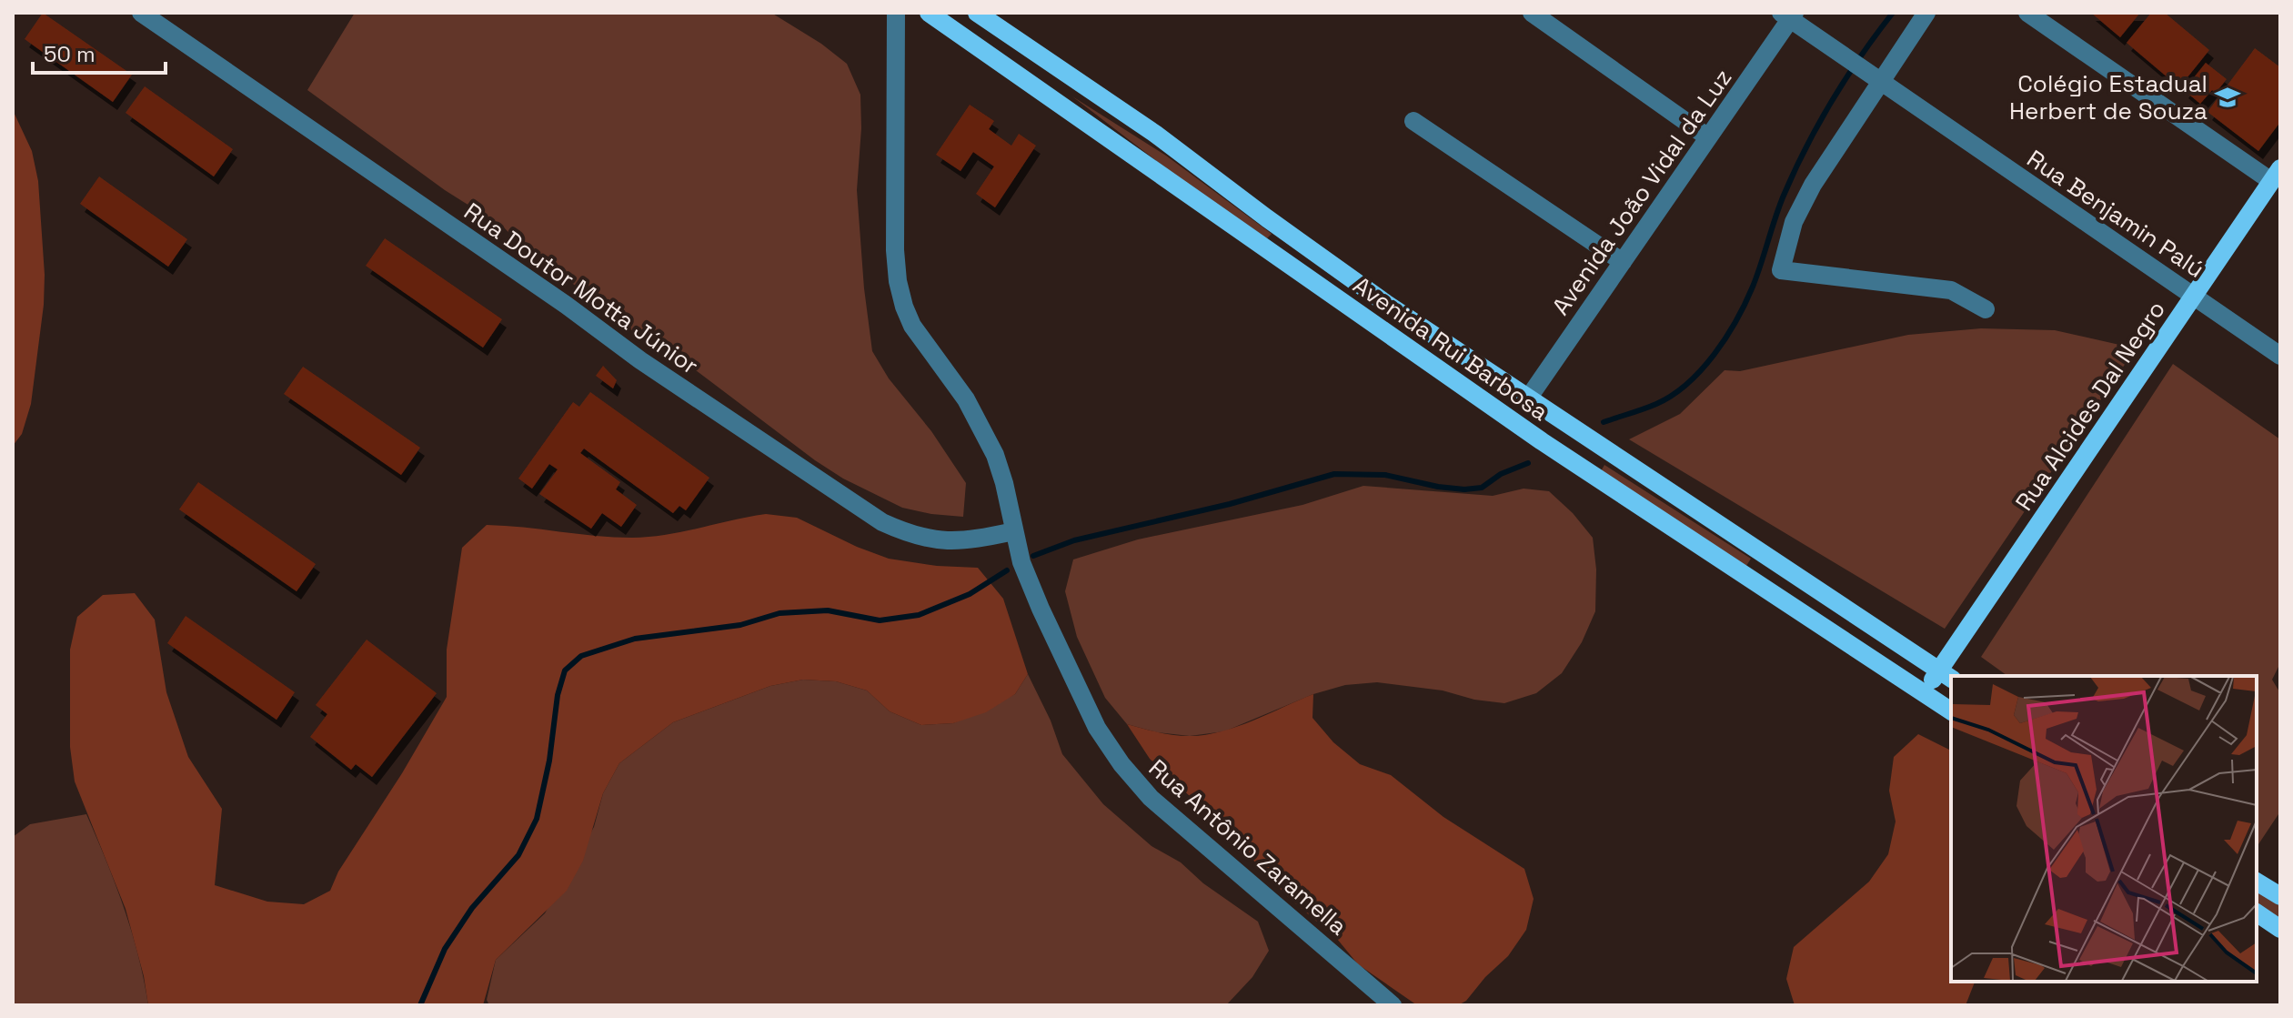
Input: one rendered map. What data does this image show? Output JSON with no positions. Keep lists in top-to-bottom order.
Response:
{
  "streets": {
    "main road": ["Avenida Rui Barbosa", "Rua Alcides Dal Negro"],
    "street": [
      "Avenida João Vidal da Luz",
      "Rua Benjamin Palú",
      "Rua Doutor Motta Júnior",
      "Rua Antônio Zaramella"
    ]
  },
  "crossings": [
    ["Avenida João Vidal da Luz", "Rua Benjamin Palú"],
    ["Avenida João Vidal da Luz", "Avenida Rui Barbosa"],
    ["Rua Benjamin Palú", "Rua Alcides Dal Negro"],
    ["Rua Doutor Motta Júnior", "Rua Antônio Zaramella"],
    ["Avenida Rui Barbosa", "Rua Alcides Dal Negro"]
  ],
  "places": {
    "school or university": ["Colégio Estadual Herbert de Souza"]
  },
  "scale_bar": "50 m"
}
